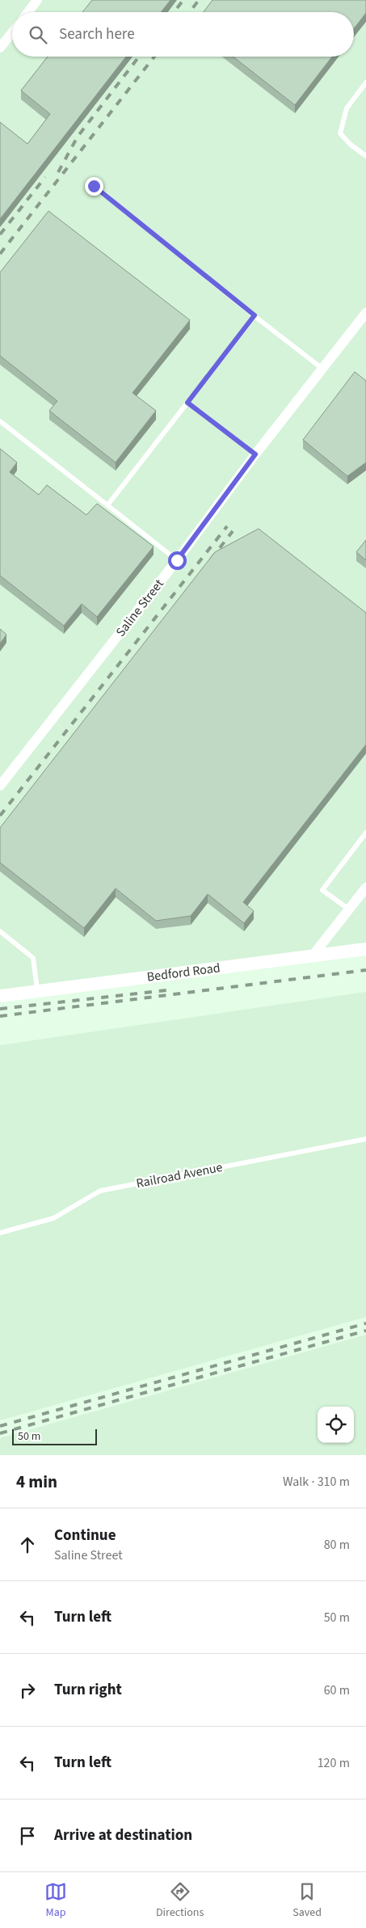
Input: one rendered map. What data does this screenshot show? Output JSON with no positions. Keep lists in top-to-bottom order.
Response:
{
  "streets": {
    "street": ["Saline Street", "Bedford Road"],
    "lane": ["Railroad Avenue"]
  },
  "scale_bar": "50 m",
  "page": {
    "search": "Search here",
    "scale": "50 m",
    "heading": ["4 min", "Walk · 310 m"],
    "list": [
      ["Continue", "Saline Street", "80 m"],
      ["Turn left", "50 m"],
      ["Turn right", "60 m"],
      ["Turn left", "120 m"],
      "Arrive at destination"
    ],
    "nav": ["Map", "Directions", "Saved"]
  }
}
